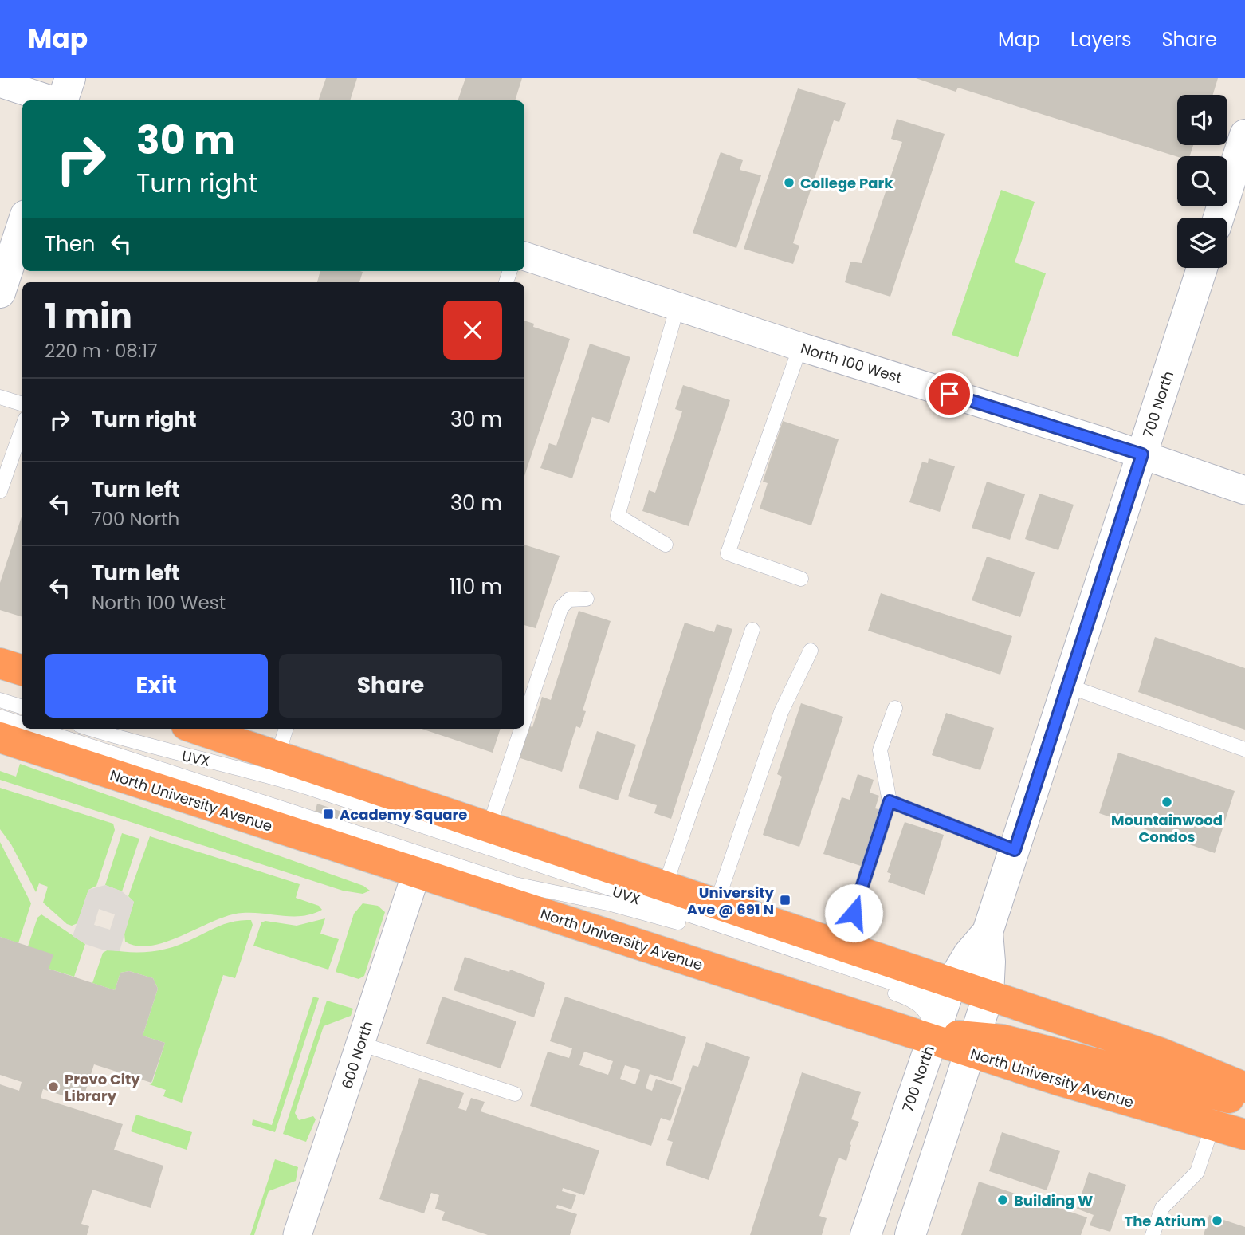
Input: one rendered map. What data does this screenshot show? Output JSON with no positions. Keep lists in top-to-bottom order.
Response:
{
  "streets": {
    "highway": ["North University Avenue"],
    "street": ["North 100 West", "700 North", "600 North"],
    "lane": ["UVX"]
  },
  "crossings": [
    ["North 100 West", "700 North"],
    ["700 North", "UVX"],
    ["700 North", "North University Avenue"],
    ["UVX", "North University Avenue"],
    ["North University Avenue", "600 North"]
  ],
  "places": {
    "other": [
      "College Park",
      "Mountainwood Condos",
      "Provo City Library",
      "Building W",
      "The Atrium"
    ],
    "transit": ["Academy Square", "University Ave @ 691 N"]
  },
  "page": {
    "header": "Map",
    "nav": ["Map", "Layers", "Share"],
    "turn": ["30 m", "Turn right"],
    "then": "Then",
    "heading": ["1 min", "220 m · 08:17"],
    "list": [
      {
        "name": "Turn right",
        "value": "30 m"
      },
      {
        "name": "Turn left",
        "note": "700 North",
        "value": "30 m"
      },
      {
        "name": "Turn left",
        "note": "North 100 West",
        "value": "110 m"
      }
    ],
    "buttons": ["Exit", "Share"]
  }
}
